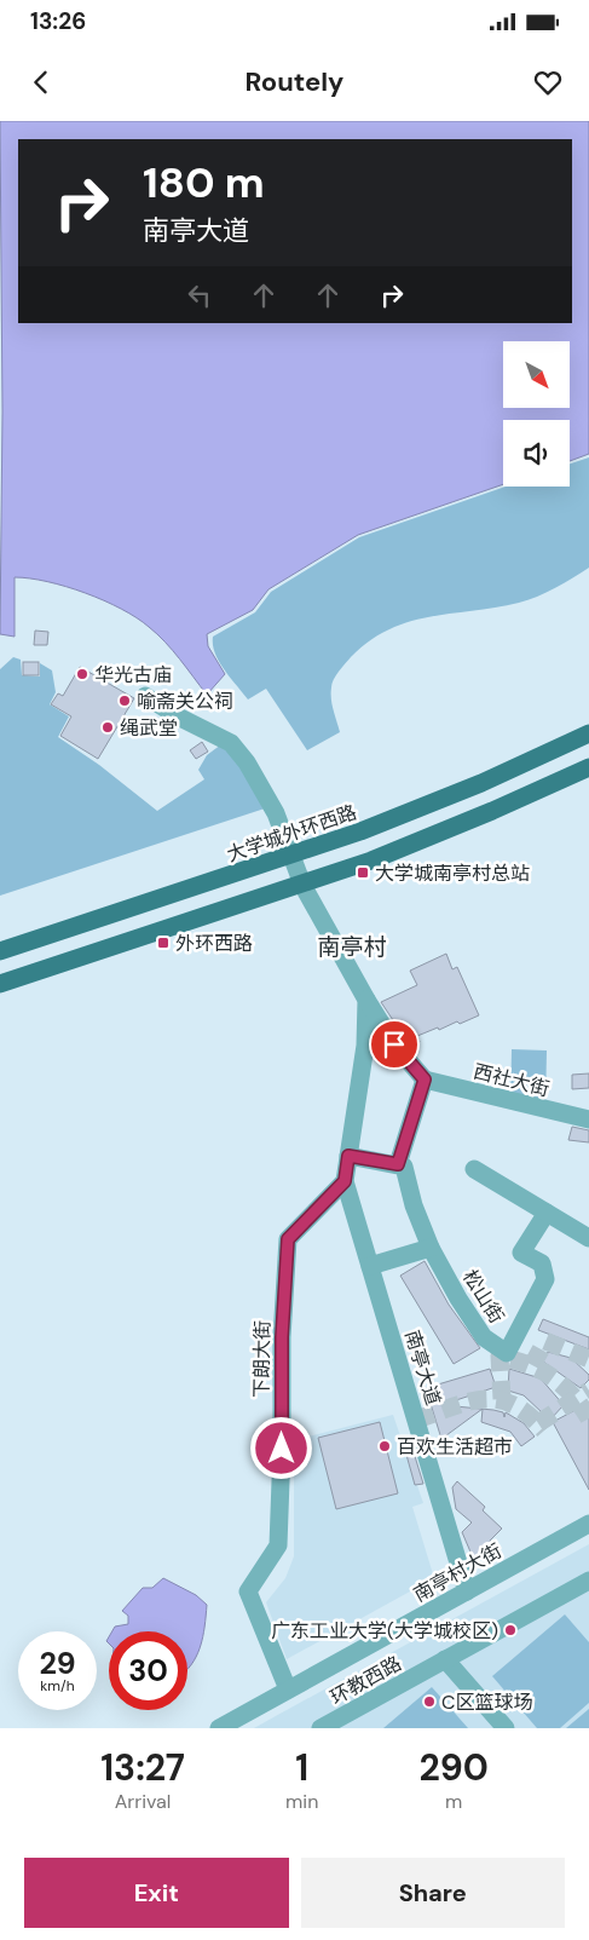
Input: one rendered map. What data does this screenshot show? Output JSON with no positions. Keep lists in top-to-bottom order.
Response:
{
  "streets": {
    "main road": ["大学城外环西路"],
    "street": [
      "西社大街",
      "松山街",
      "下朗大街",
      "南亭大道",
      "南亭村大街",
      "环教西路"
    ]
  },
  "crossings": [
    ["下朗大街", "南亭大道"],
    ["下朗大街", "南亭村大街"],
    ["南亭大道", "南亭村大街"]
  ],
  "districts": ["南亭村"],
  "places": {
    "other": [
      "华光古庙",
      "喻斋关公祠",
      "绳武堂",
      "百欢生活超市",
      "广东工业大学(大学城校区)",
      "C区篮球场"
    ],
    "transit": ["大学城南亭村总站", "外环西路"]
  },
  "north": "bottom right",
  "page": {
    "status": "13:26",
    "header": "Routely",
    "turn": ["180 m", "南亭大道"],
    "speed": "29 km/h",
    "limit": "30",
    "eta": [
      "13:27",
      "Arrival",
      "1",
      "min",
      "290",
      "m"
    ],
    "buttons": ["Exit", "Share"]
  }
}
